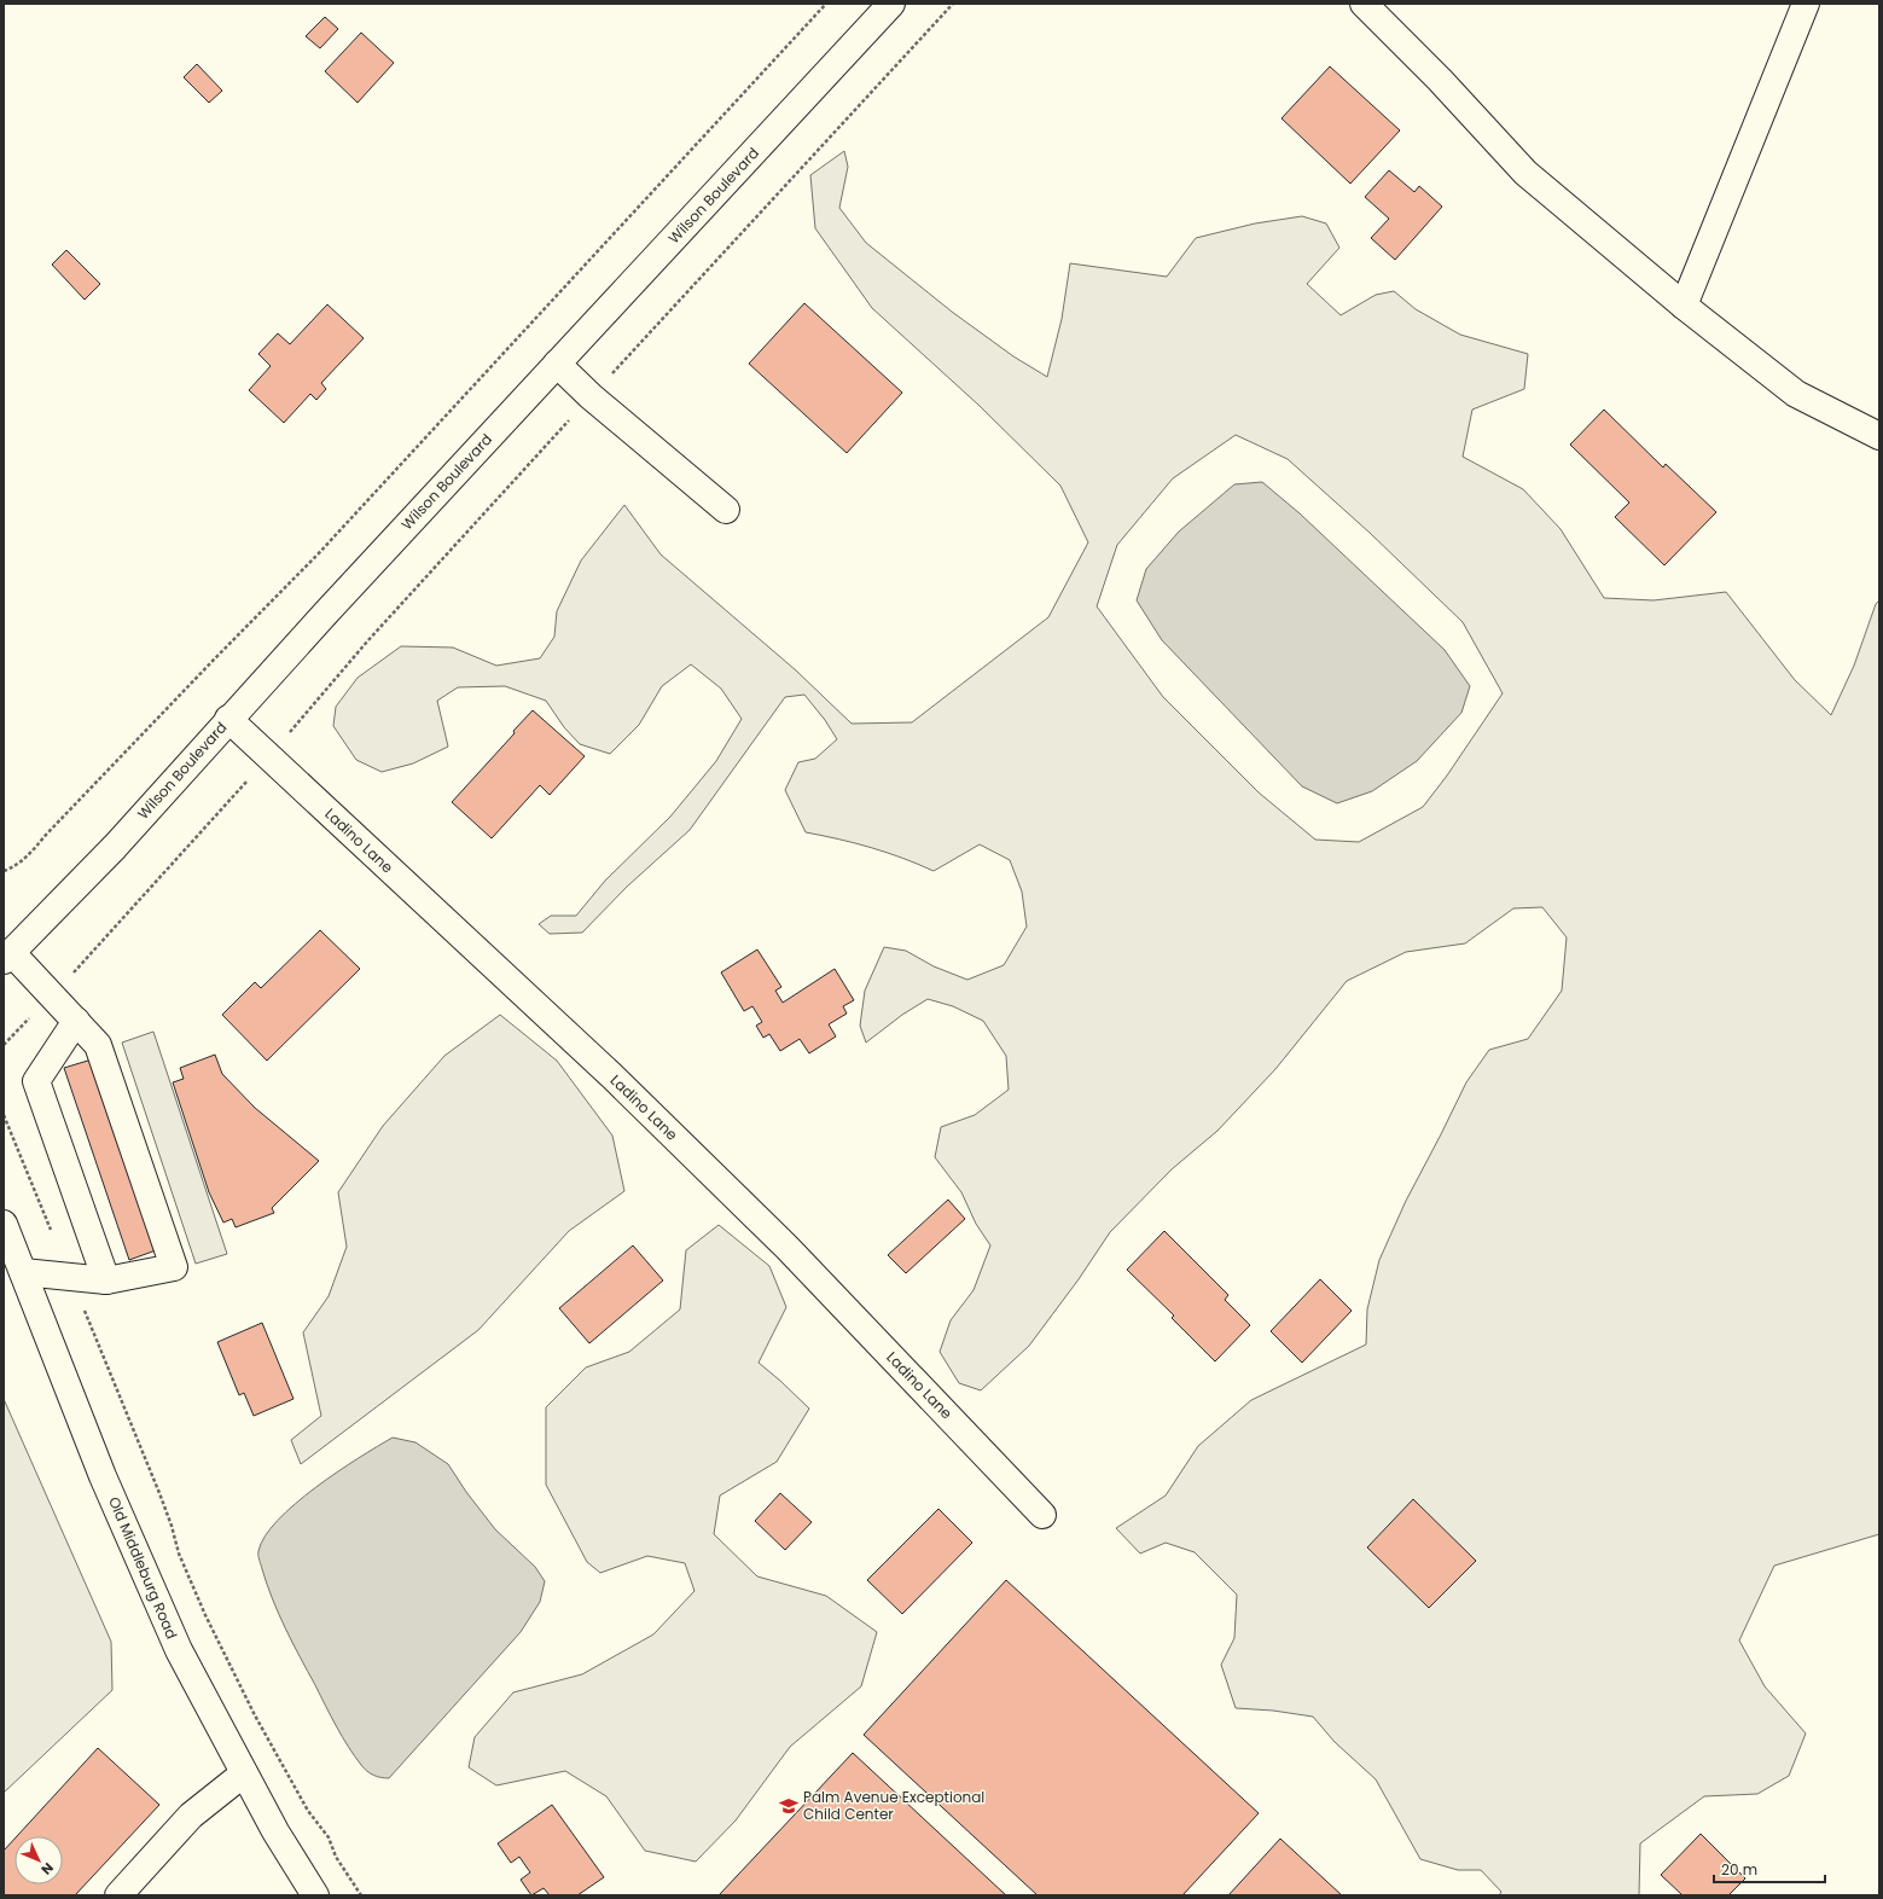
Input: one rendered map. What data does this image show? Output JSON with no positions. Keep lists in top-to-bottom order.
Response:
{
  "streets": {
    "main road": ["Wilson Boulevard", "Ladino Lane", "Old Middleburg Road"]
  },
  "crossings": [
    ["Wilson Boulevard", "Ladino Lane"]
  ],
  "places": {
    "school or university": ["Palm Avenue Exceptional Child Center"]
  },
  "scale_bar": "20 m",
  "north": "bottom right"
}
